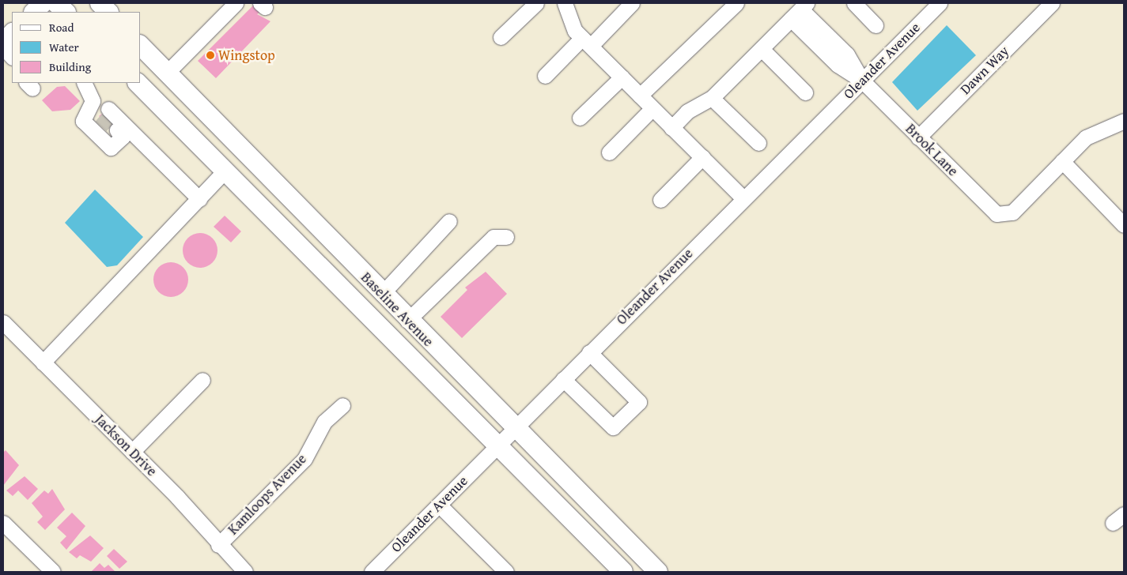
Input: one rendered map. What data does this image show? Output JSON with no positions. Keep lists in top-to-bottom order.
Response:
{
  "streets": {
    "main road": ["Baseline Avenue"],
    "street": [
      "Oleander Avenue",
      "Dawn Way",
      "Brook Lane",
      "Jackson Drive",
      "Kamloops Avenue"
    ]
  },
  "crossings": [
    ["Oleander Avenue", "Brook Lane"],
    ["Oleander Avenue", "Baseline Avenue"],
    ["Dawn Way", "Brook Lane"],
    ["Jackson Drive", "Kamloops Avenue"]
  ],
  "places": ["Wingstop"],
  "legend": ["Road", "Water", "Building"]
}
